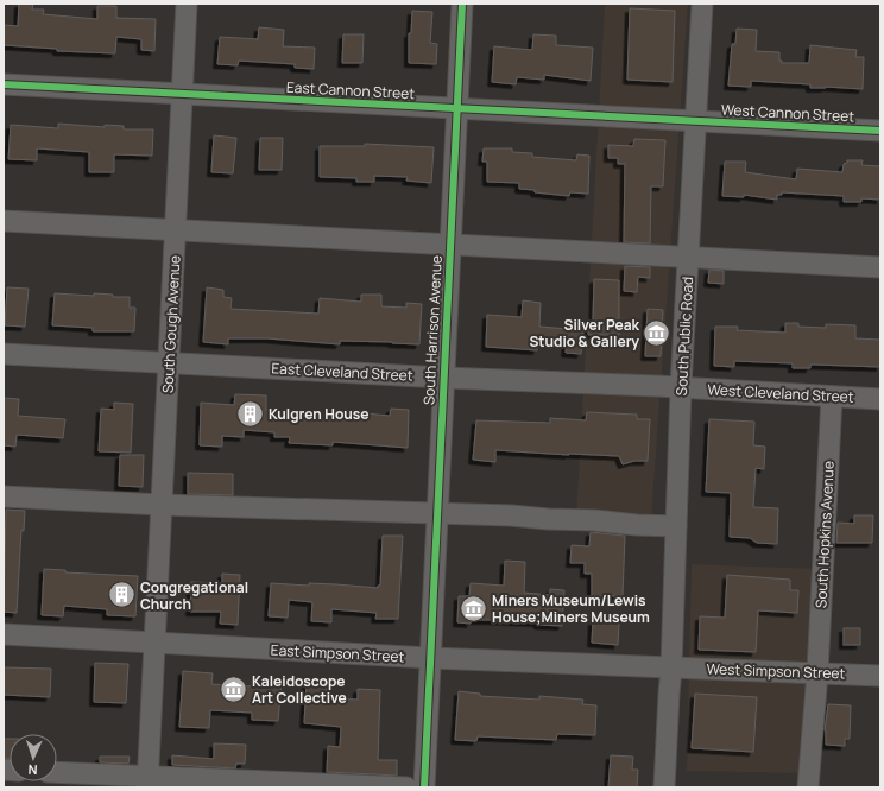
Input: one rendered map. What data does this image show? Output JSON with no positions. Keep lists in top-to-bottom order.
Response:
{
  "streets": {
    "street": [
      "East Cannon Street",
      "West Cannon Street",
      "South Gough Avenue",
      "South Harrison Avenue",
      "South Public Road",
      "East Cleveland Street",
      "West Cleveland Street",
      "South Hopkins Avenue",
      "East Simpson Street",
      "West Simpson Street"
    ]
  },
  "crossings": [
    ["East Cannon Street", "West Cannon Street"],
    ["East Cannon Street", "South Gough Avenue"],
    ["East Cannon Street", "South Harrison Avenue"],
    ["East Cannon Street", "South Public Road"],
    ["West Cannon Street", "South Public Road"],
    ["South Gough Avenue", "East Cleveland Street"],
    ["South Gough Avenue", "East Simpson Street"],
    ["South Harrison Avenue", "East Cleveland Street"],
    ["South Harrison Avenue", "East Simpson Street"],
    ["South Public Road", "East Cleveland Street"],
    ["South Public Road", "West Cleveland Street"],
    ["South Public Road", "East Simpson Street"],
    ["South Public Road", "West Simpson Street"],
    ["East Cleveland Street", "West Cleveland Street"],
    ["West Cleveland Street", "South Hopkins Avenue"],
    ["South Hopkins Avenue", "West Simpson Street"],
    ["East Simpson Street", "West Simpson Street"]
  ],
  "places": {
    "museum": ["Silver Peak Studio & Gallery", "Miners Museum/Lewis House;Miners Museum", "Kaleidoscope Art Collective"],
    "building": ["Kulgren House", "Congregational Church"]
  },
  "north": "bottom"
}
